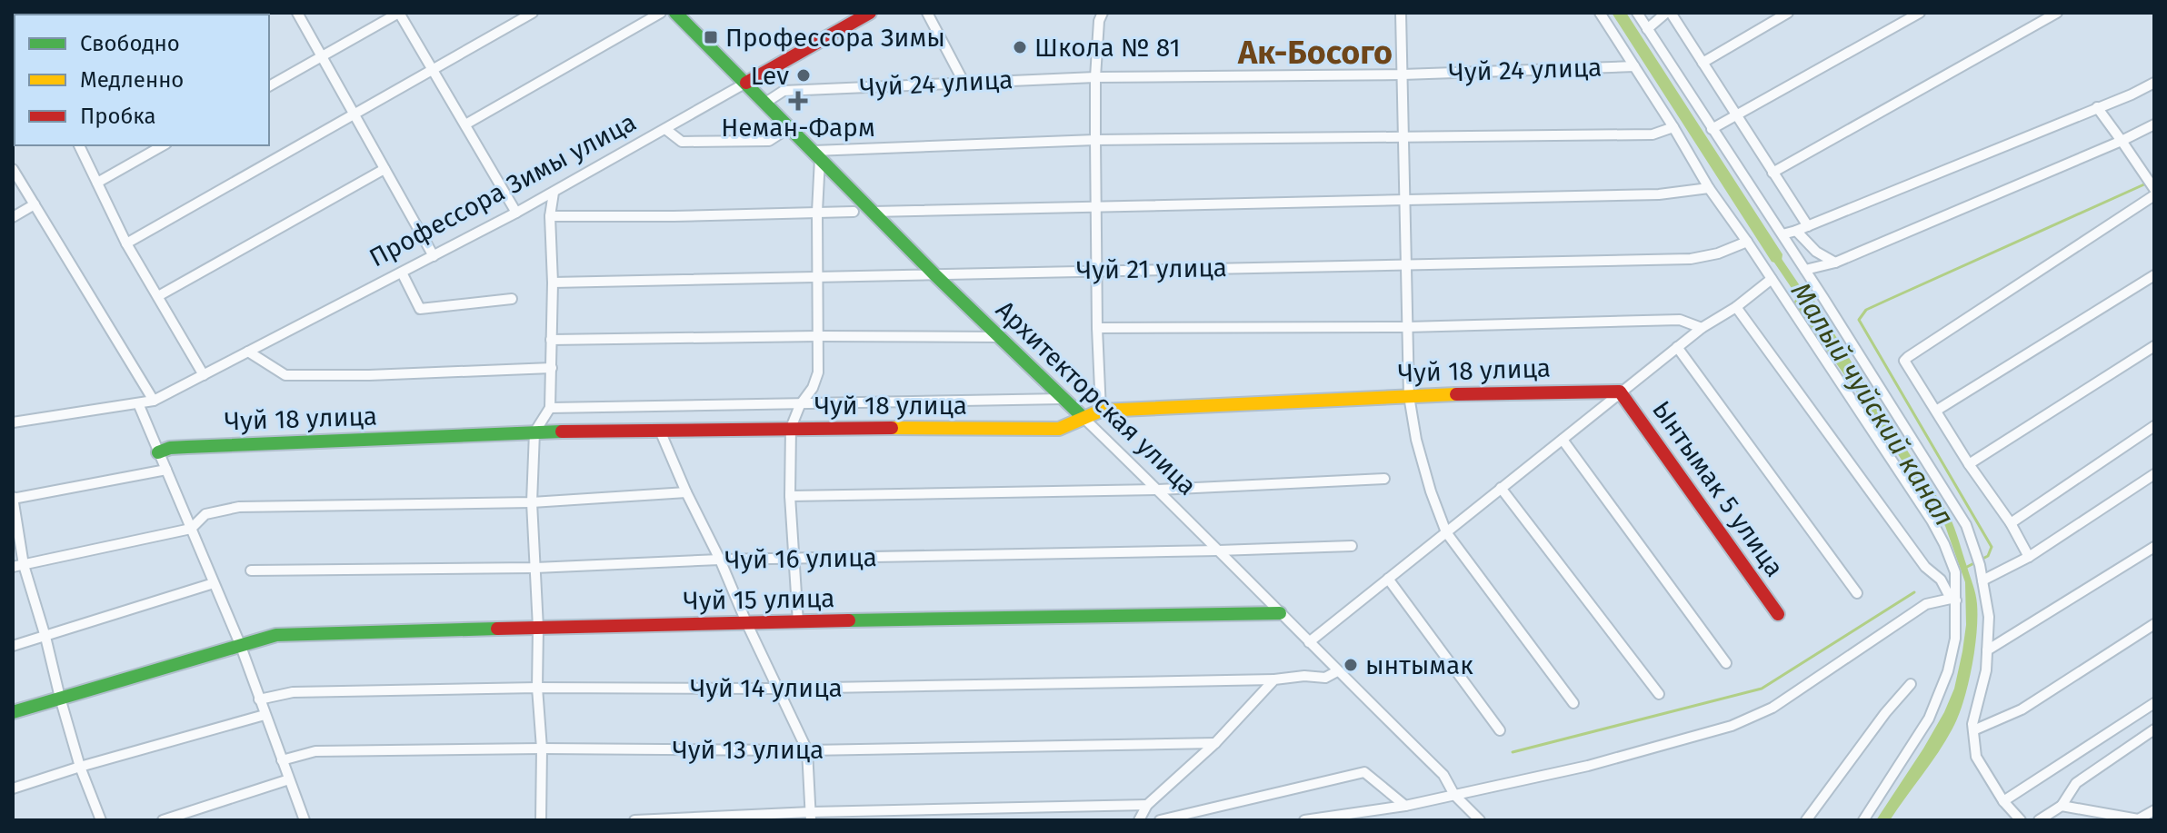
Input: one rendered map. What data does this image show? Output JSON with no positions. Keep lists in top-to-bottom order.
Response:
{
  "streets": {
    "street": [
      "Чуй 24 улица",
      "Профессора Зимы улица",
      "Чуй 21 улица",
      "Чуй 18 улица",
      "Архитекторская улица",
      "Ынтымак 5 улица",
      "Чуй 16 улица",
      "Чуй 15 улица",
      "Чуй 14 улица",
      "Чуй 13 улица"
    ]
  },
  "crossings": [
    ["Чуй 24 улица", "Архитекторская улица"],
    ["Профессора Зимы улица", "Архитекторская улица"],
    ["Чуй 21 улица", "Архитекторская улица"],
    ["Чуй 18 улица", "Архитекторская улица"],
    ["Чуй 18 улица", "Ынтымак 5 улица"],
    ["Архитекторская улица", "Чуй 16 улица"],
    ["Архитекторская улица", "Чуй 15 улица"],
    ["Архитекторская улица", "Чуй 14 улица"]
  ],
  "districts": ["Ак-Босого"],
  "water": ["Малый чуйский канал"],
  "places": {
    "transit": ["Профессора Зимы"],
    "other": ["Школа № 81", "Lev", "ынтымак"],
    "health": ["Неман-Фарм"]
  },
  "legend": ["Свободно", "Медленно", "Пробка"]
}
